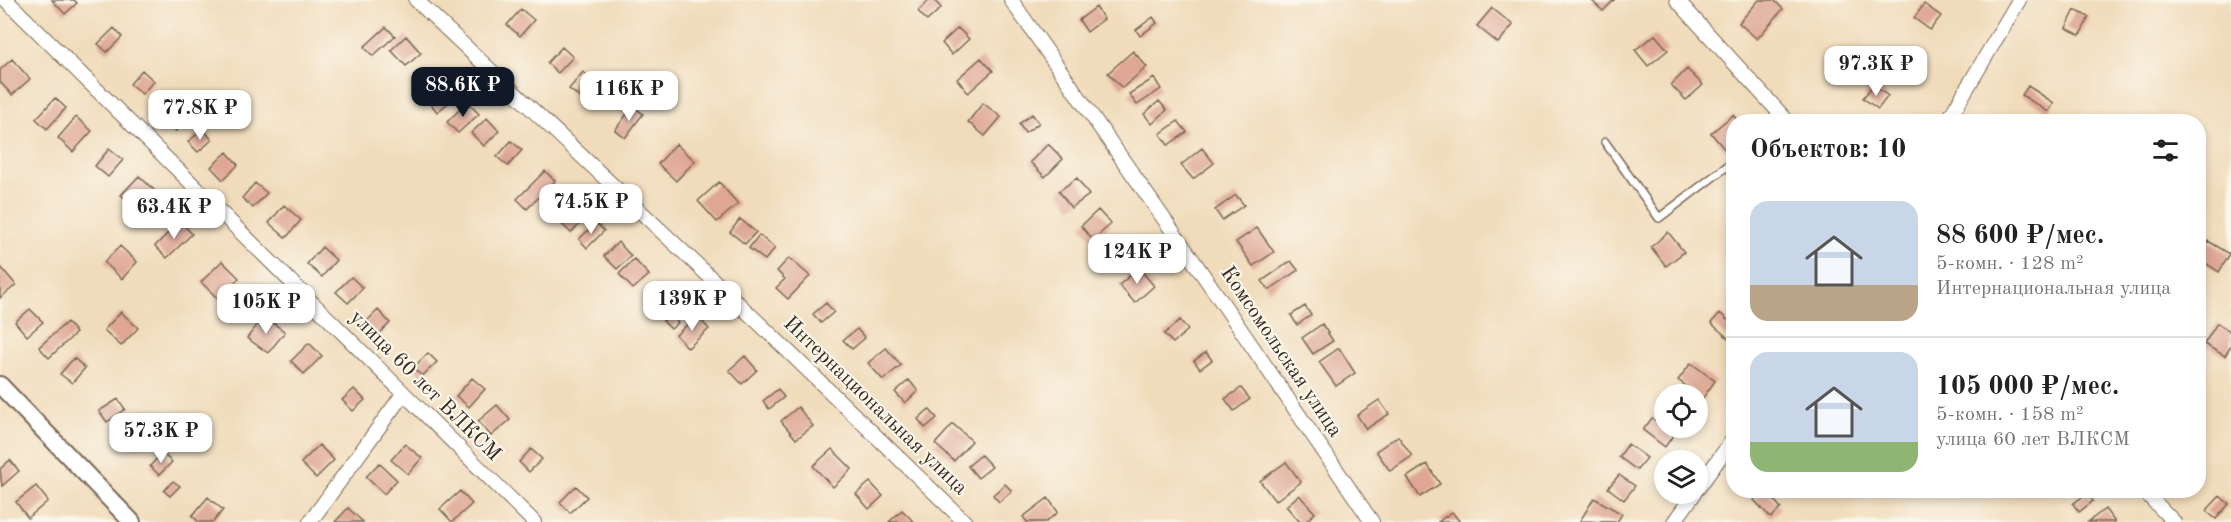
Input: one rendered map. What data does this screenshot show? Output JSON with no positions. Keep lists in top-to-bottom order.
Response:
{
  "streets": {
    "street": ["Комсомольская улица", "улица 60 лет ВЛКСМ", "Интернациональная улица"]
  },
  "page": {
    "price": [
      "97.3K ₽",
      "88.6K ₽",
      "116K ₽",
      "77.8K ₽",
      "74.5K ₽",
      "63.4K ₽",
      "124K ₽",
      "139K ₽",
      "105K ₽",
      "57.3K ₽"
    ],
    "heading": "Объектов: 10",
    "list": [
      {
        "name": "88 600 ₽/мес.",
        "note": "5-комн. · 128 m² · Интернациональная улица"
      },
      {
        "name": "105 000 ₽/мес.",
        "note": "5-комн. · 158 m² · улица 60 лет ВЛКСМ"
      }
    ]
  }
}
